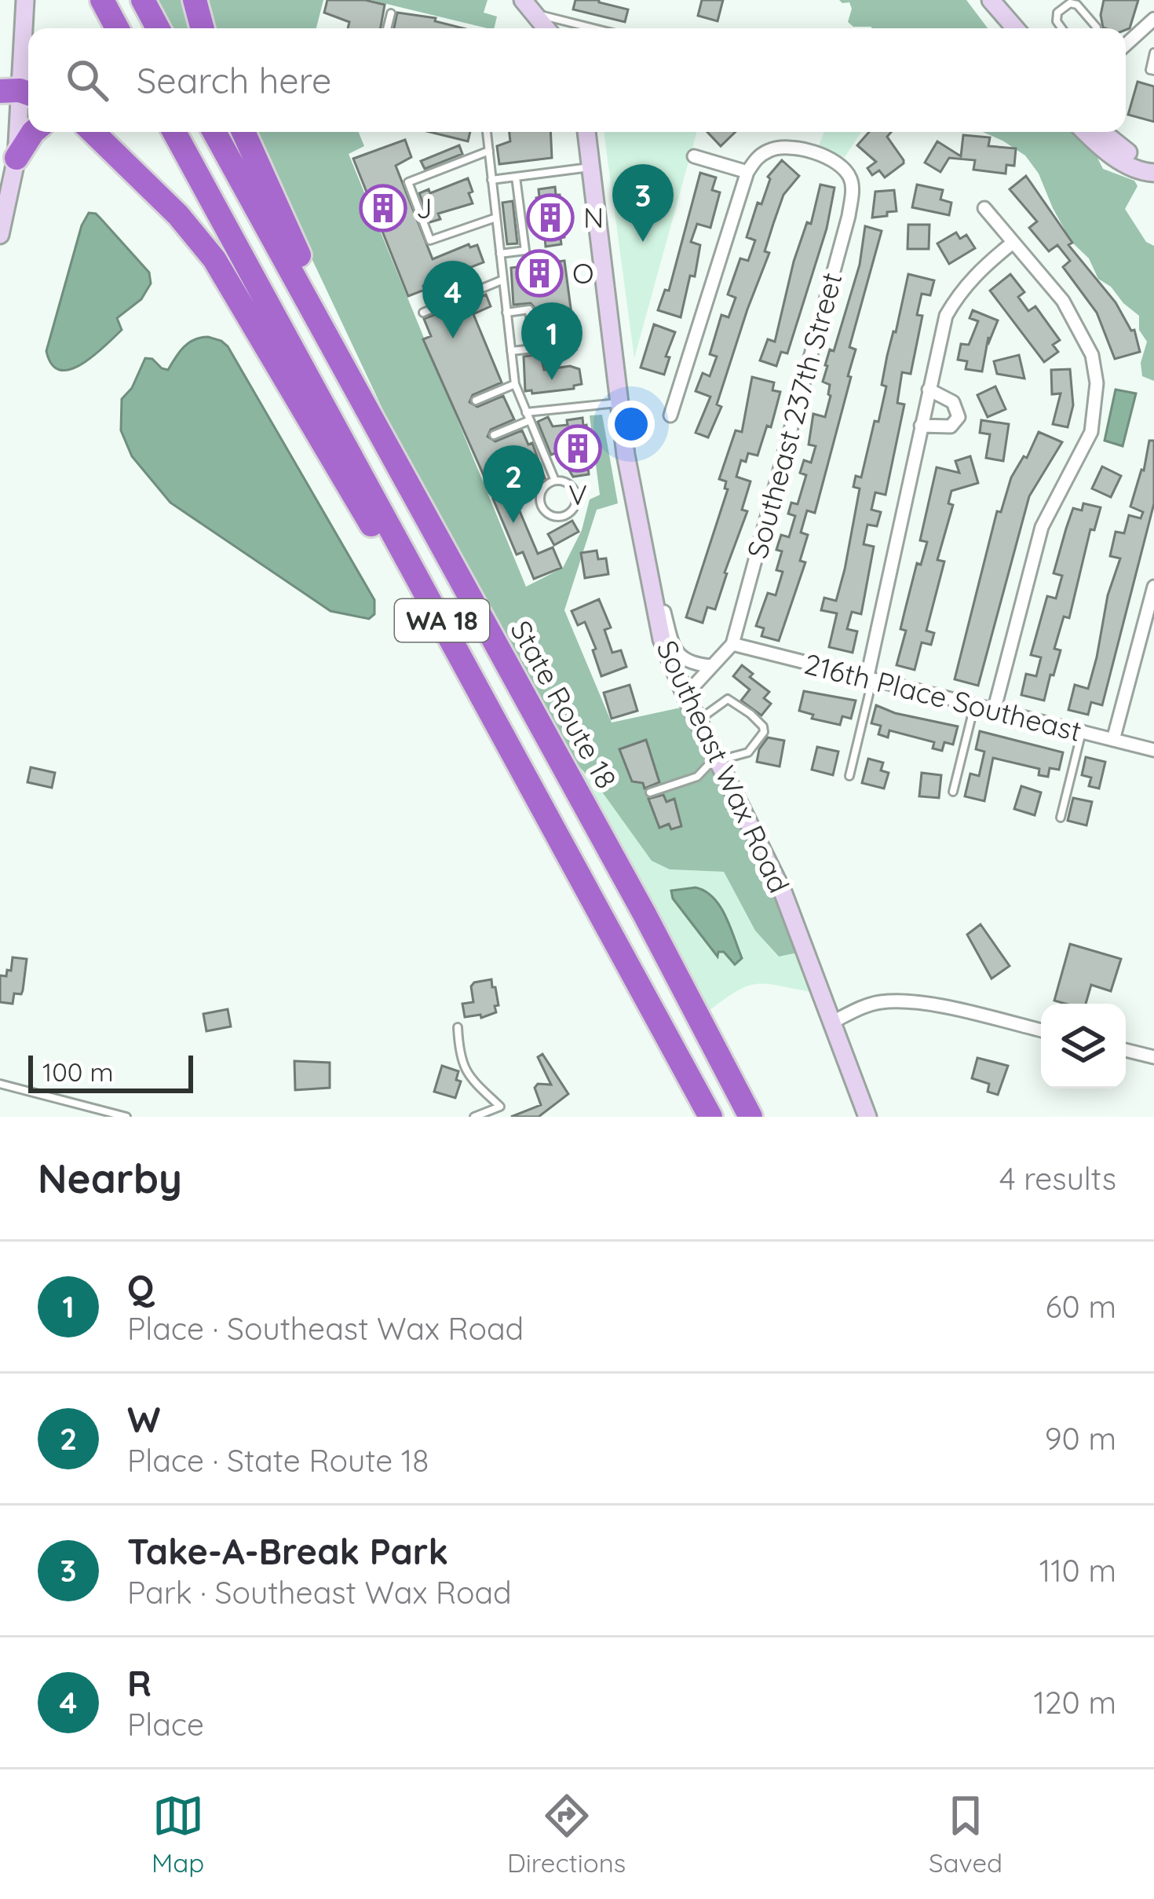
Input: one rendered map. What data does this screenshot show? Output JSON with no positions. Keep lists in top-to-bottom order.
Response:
{
  "streets": {
    "highway": ["WA 18", "State Route 18"],
    "main road": ["Southeast Wax Road"],
    "street": ["Southeast 237th Street", "216th Place Southeast"]
  },
  "crossings": [
    ["Southeast 237th Street", "216th Place Southeast"],
    ["Southeast 237th Street", "Southeast Wax Road"]
  ],
  "places": {
    "building": [
      "J",
      "N",
      "O",
      "V"
    ]
  },
  "scale_bar": "100 m",
  "page": {
    "search": "Search here",
    "pins": [
      "3",
      "4",
      "1",
      "2"
    ],
    "scale": "100 m",
    "heading": ["Nearby", "4 results"],
    "list": [
      {
        "mark": "1",
        "name": "Q",
        "note": "Place · Southeast Wax Road",
        "value": "60 m"
      },
      {
        "mark": "2",
        "name": "W",
        "note": "Place · State Route 18",
        "value": "90 m"
      },
      {
        "mark": "3",
        "name": "Take-A-Break Park",
        "note": "Park · Southeast Wax Road",
        "value": "110 m"
      },
      {
        "mark": "4",
        "name": "R",
        "note": "Place",
        "value": "120 m"
      }
    ],
    "nav": ["Map", "Directions", "Saved"]
  }
}
